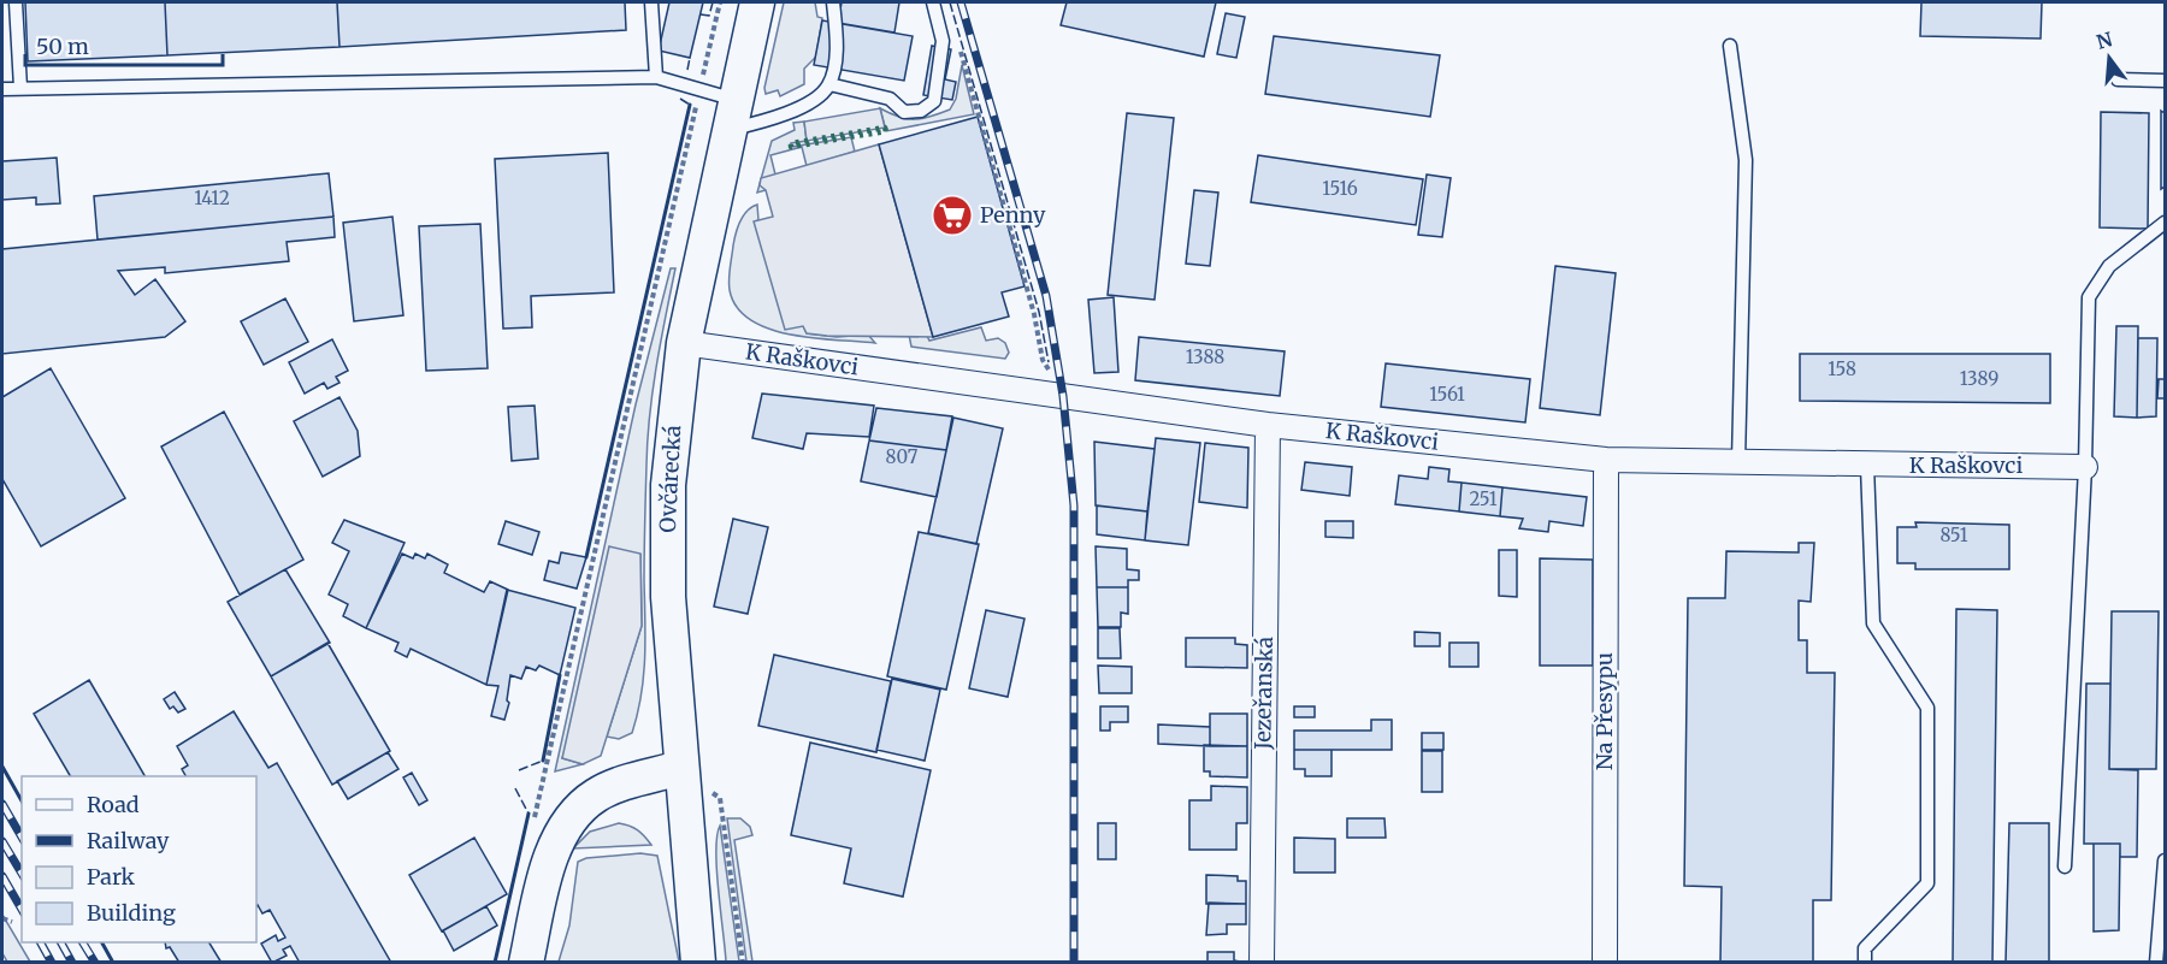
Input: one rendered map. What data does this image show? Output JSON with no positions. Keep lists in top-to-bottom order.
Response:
{
  "streets": {
    "main road": ["Ovčárecká"],
    "street": ["K Raškovci", "Jezeřanská", "Na Přesypu"]
  },
  "crossings": [
    ["K Raškovci", "Ovčárecká"],
    ["K Raškovci", "Jezeřanská"],
    ["K Raškovci", "Na Přesypu"]
  ],
  "places": {
    "supermarket": ["Penny"]
  },
  "house_numbers": [
    "1516",
    "1412",
    "1388",
    "158",
    "1389",
    "1561",
    "807",
    "251",
    "851"
  ],
  "legend": [
    "Road",
    "Railway",
    "Park",
    "Building"
  ],
  "scale_bar": "50 m",
  "north": "top"
}
